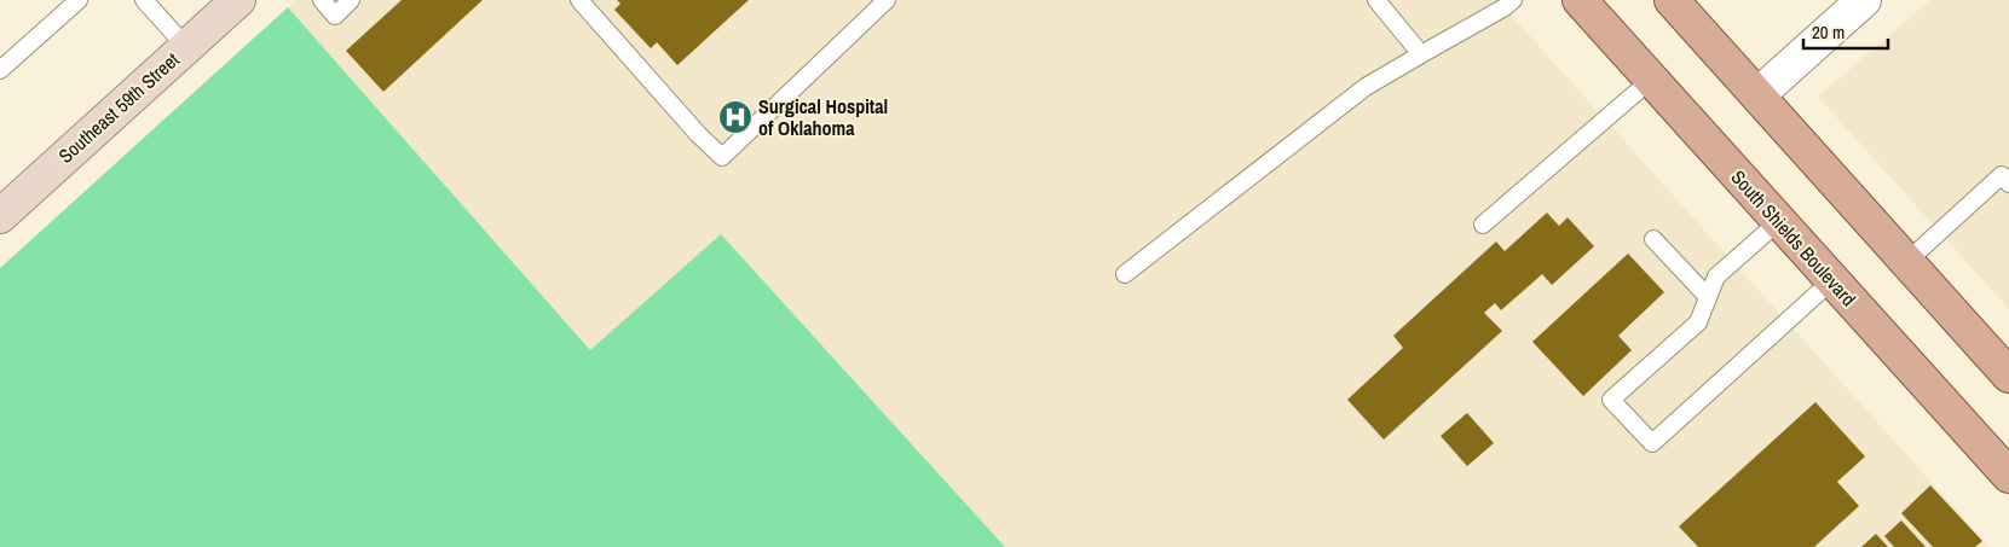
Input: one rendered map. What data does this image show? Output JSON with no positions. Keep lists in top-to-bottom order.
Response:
{
  "streets": {
    "main road": ["Southeast 59th Street", "South Shields Boulevard"]
  },
  "places": {
    "hospital": ["Surgical Hospital of Oklahoma"]
  },
  "scale_bar": "20 m"
}
